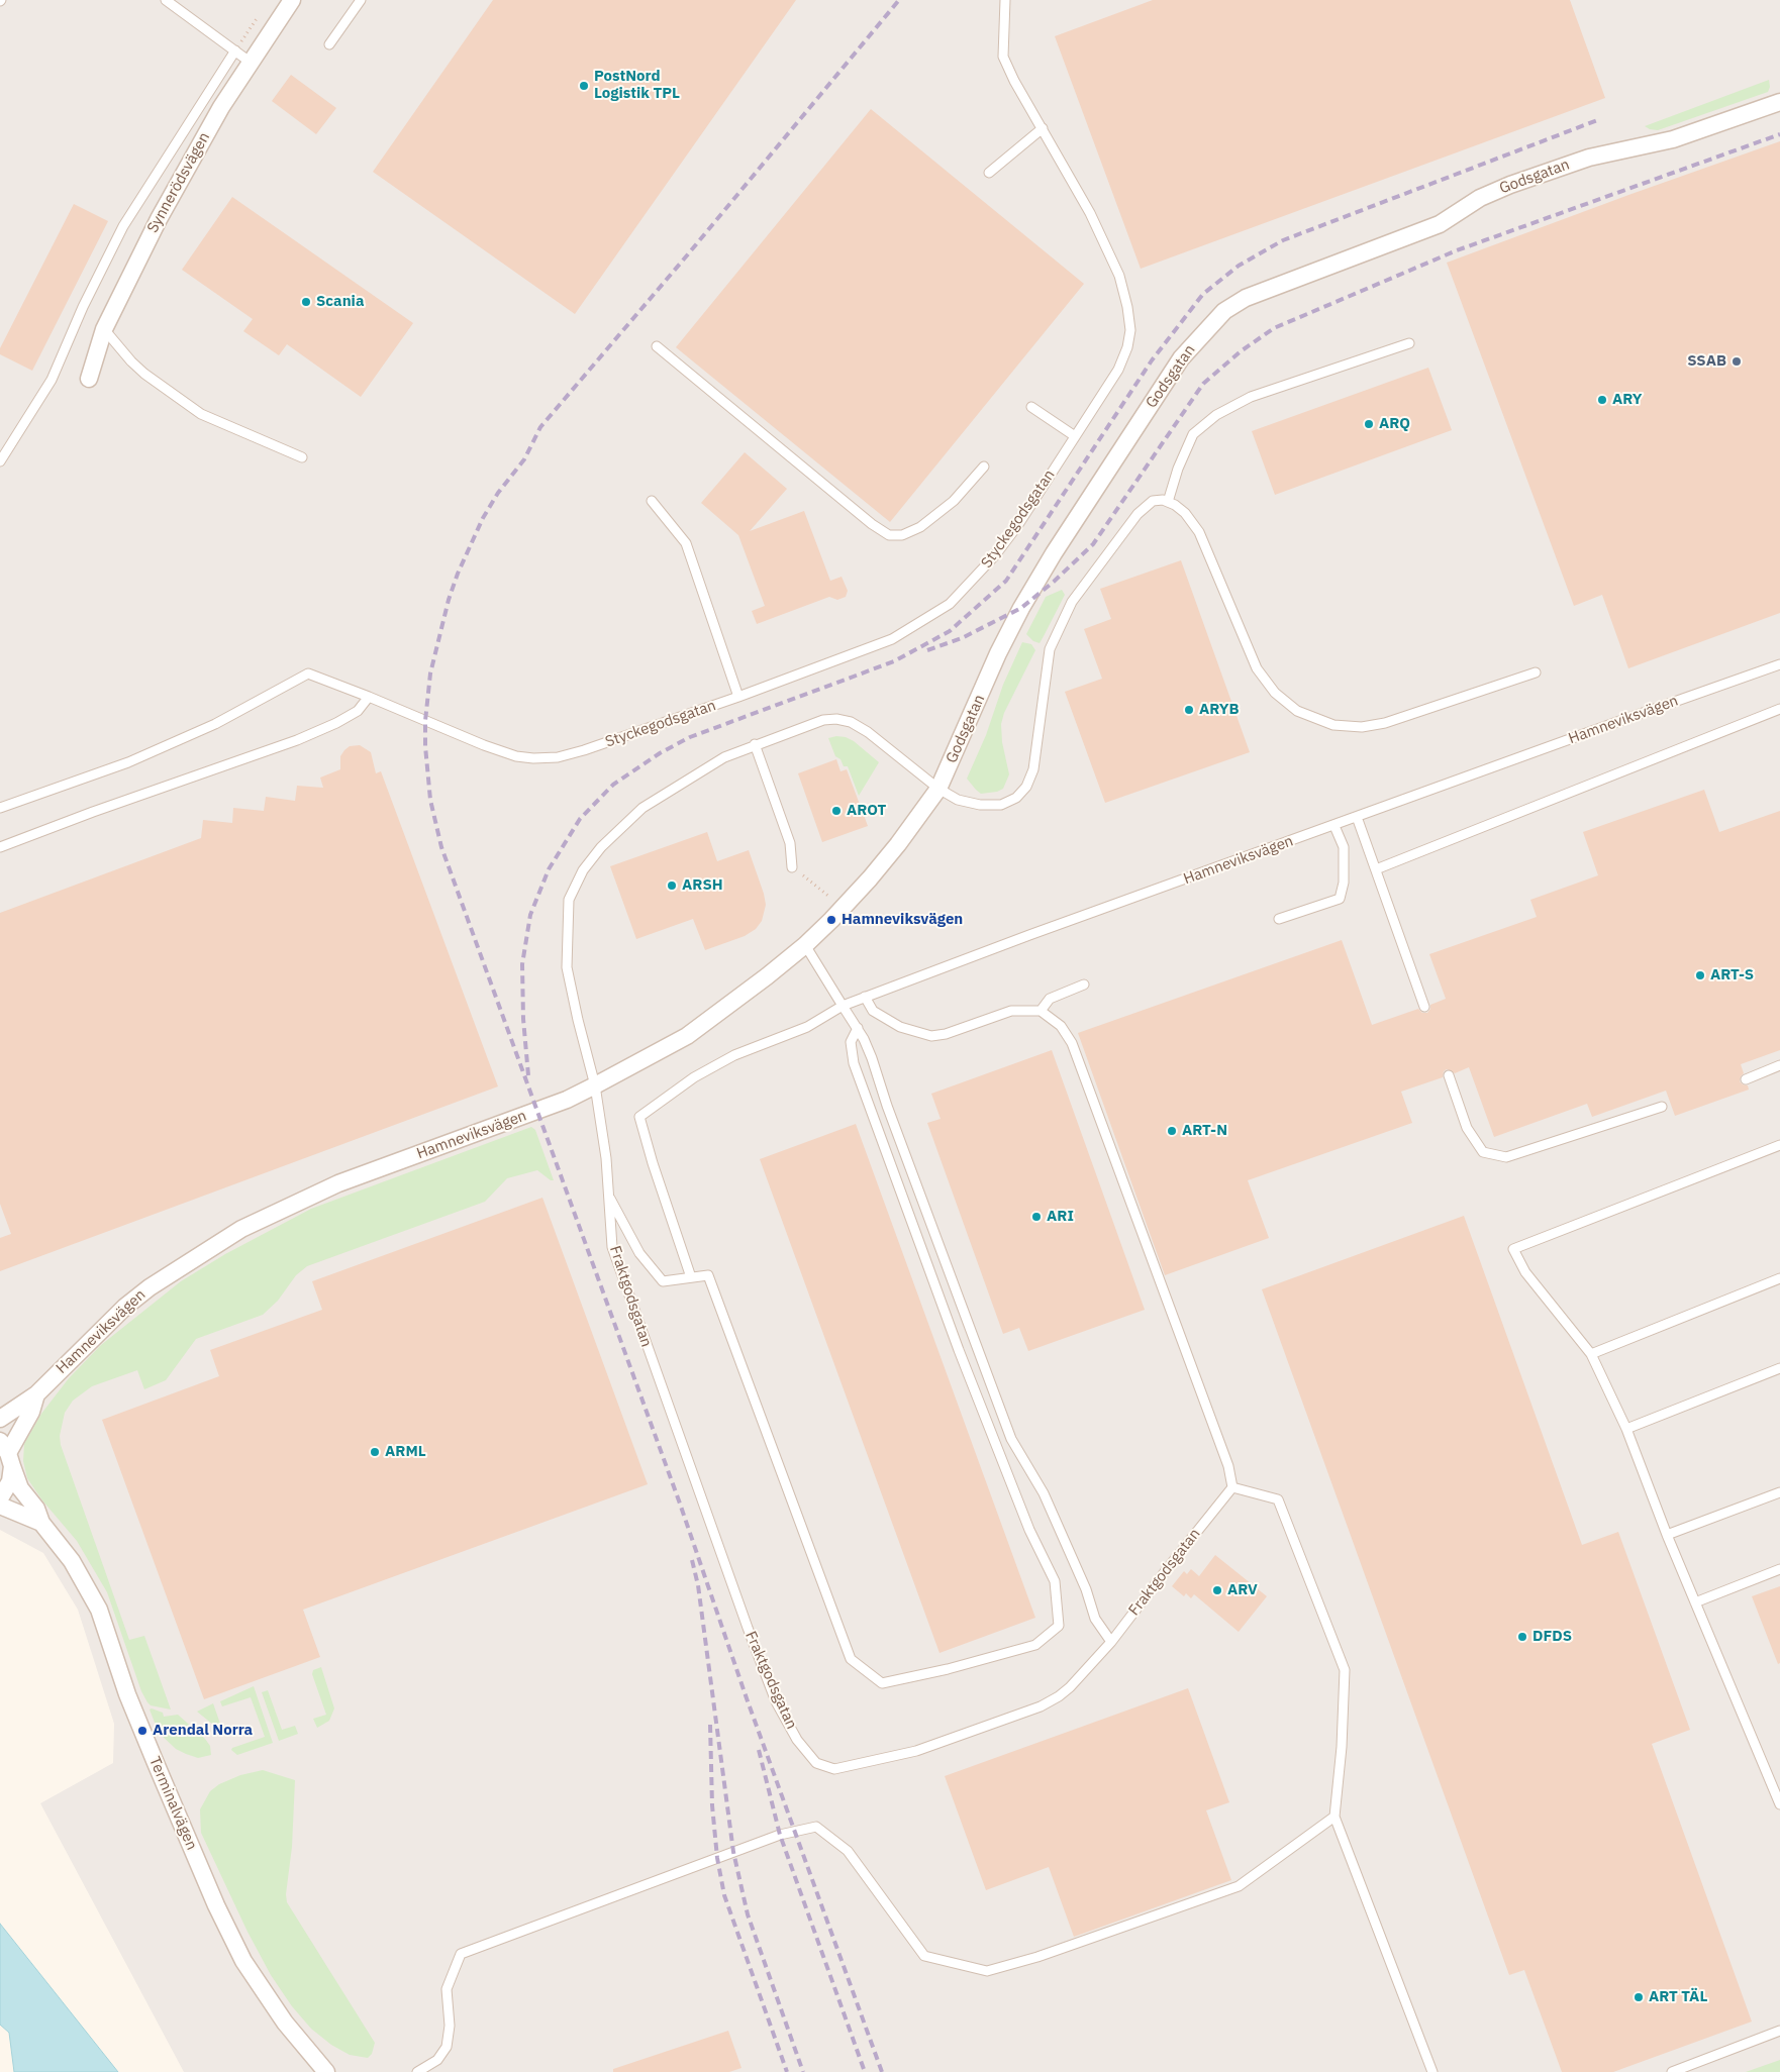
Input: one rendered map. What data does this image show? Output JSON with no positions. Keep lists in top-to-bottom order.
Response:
{
  "streets": {
    "street": [
      "Godsgatan",
      "Synnerödsvägen",
      "Hamneviksvägen",
      "Terminalvägen"
    ],
    "lane": ["Styckegodsgatan", "Fraktgodsgatan"]
  },
  "crossings": [
    ["Godsgatan", "Hamneviksvägen"],
    ["Godsgatan", "Fraktgodsgatan"],
    ["Hamneviksvägen", "Fraktgodsgatan"],
    ["Hamneviksvägen", "Terminalvägen"]
  ],
  "places": [
    "PostNord Logistik TPL",
    "Scania",
    "SSAB",
    "ARY",
    "ARQ",
    "ARYB",
    "AROT",
    "ARSH",
    "Hamneviksvägen",
    "ART-S",
    "ART-N",
    "ARI",
    "ARML",
    "ARV",
    "DFDS",
    "Arendal Norra",
    "ART TÄL"
  ]
}
